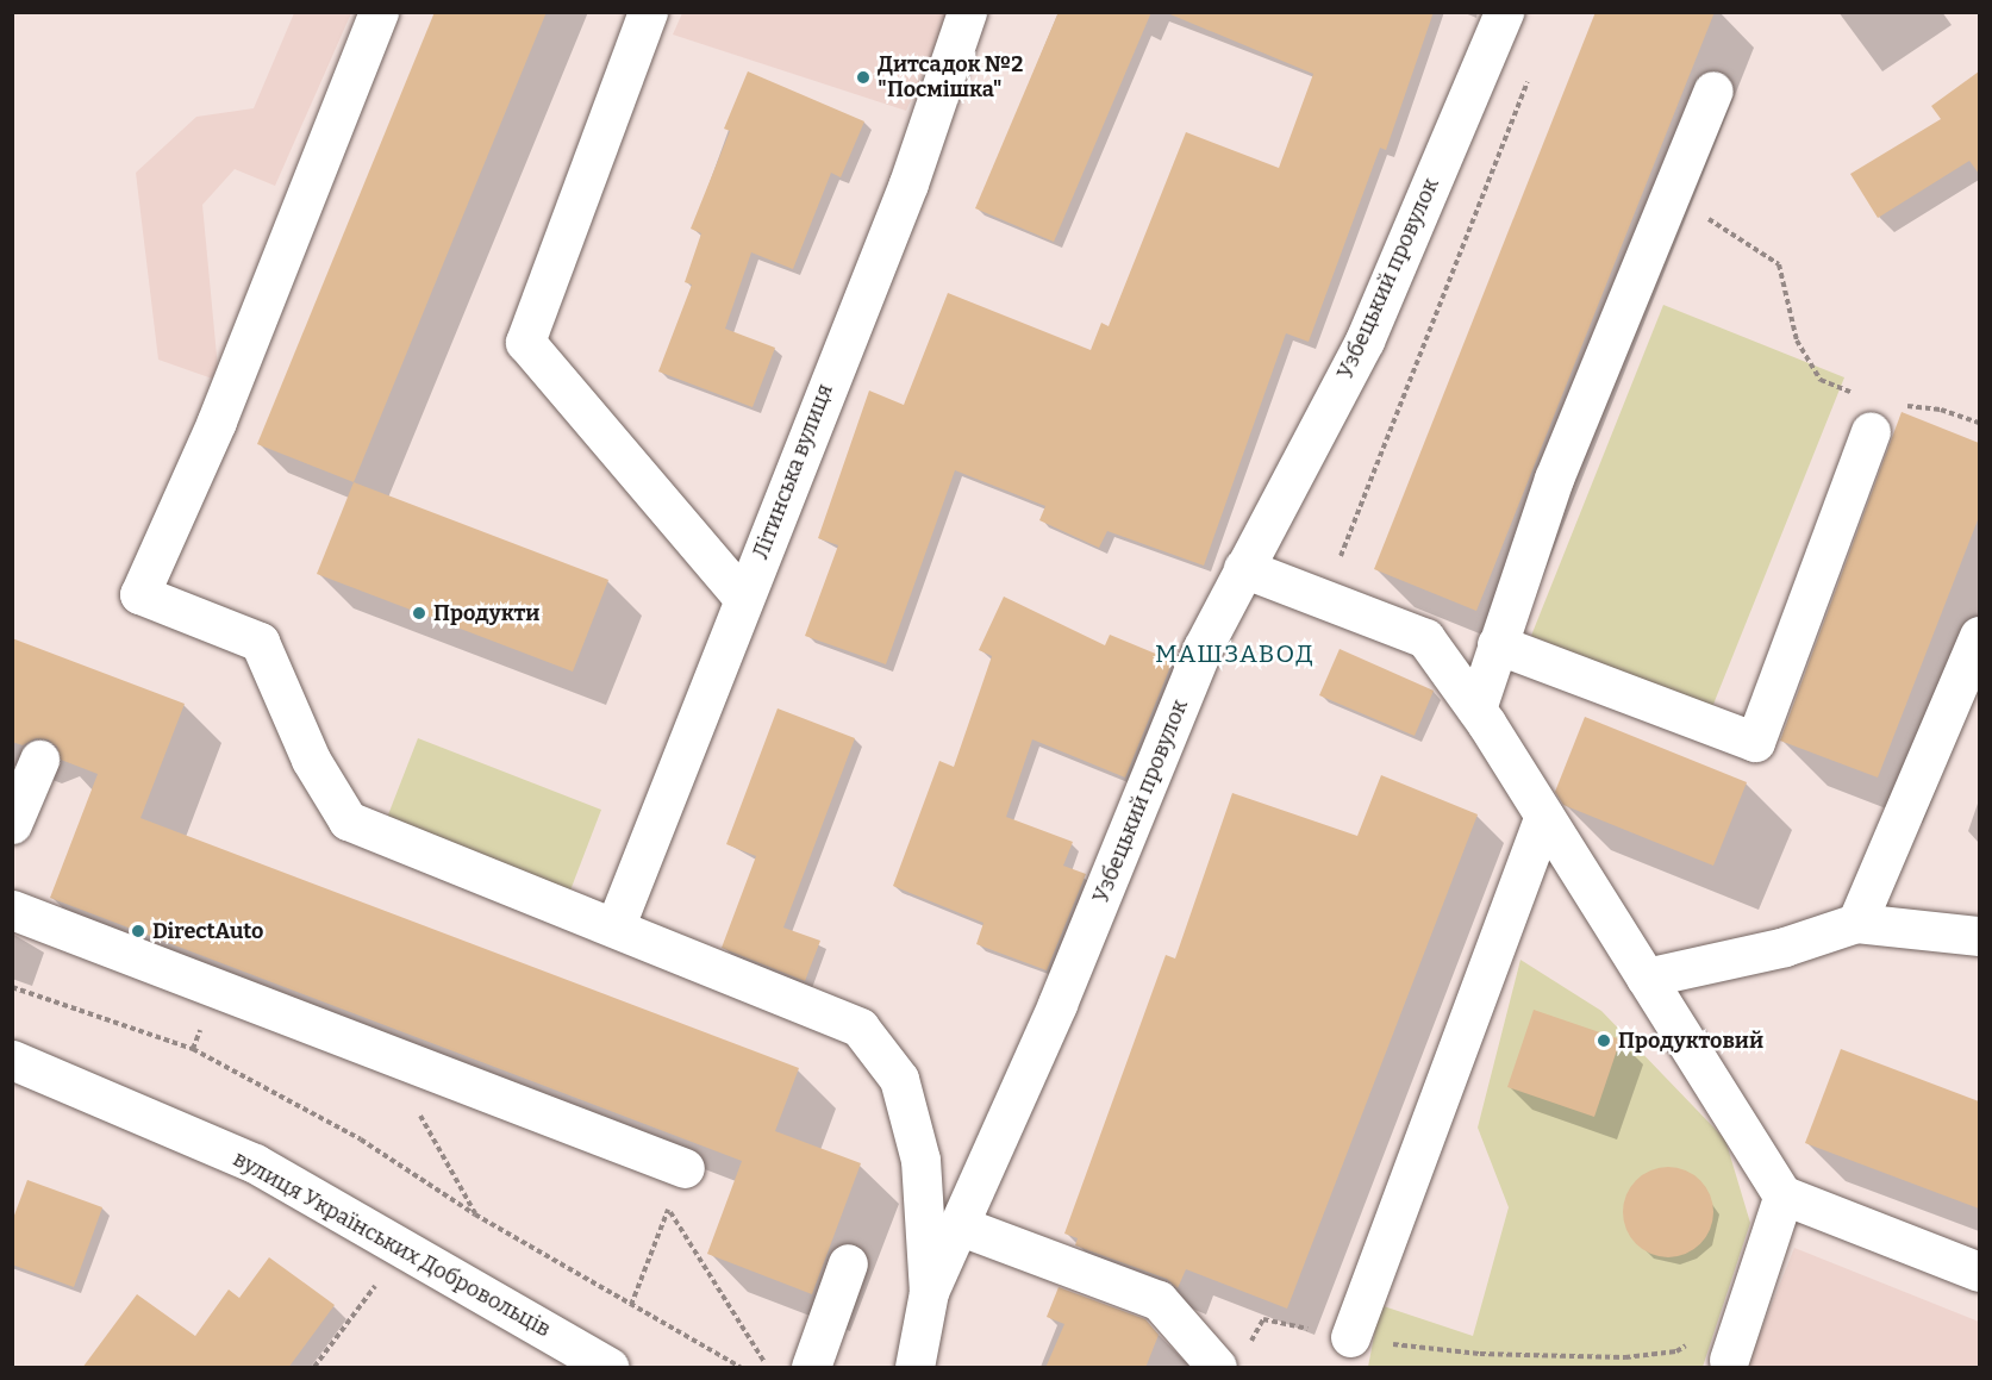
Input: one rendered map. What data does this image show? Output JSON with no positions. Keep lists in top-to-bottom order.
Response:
{
  "streets": {
    "street": ["Узбецький провулок", "Літинська вулиця", "вулиця Українських Добровольців"]
  },
  "districts": ["МАШЗАВОД"],
  "places": [
    "Дитсадок №2 \"Посмішка\"",
    "Продукти",
    "DirectAuto",
    "Продуктовий"
  ]
}
